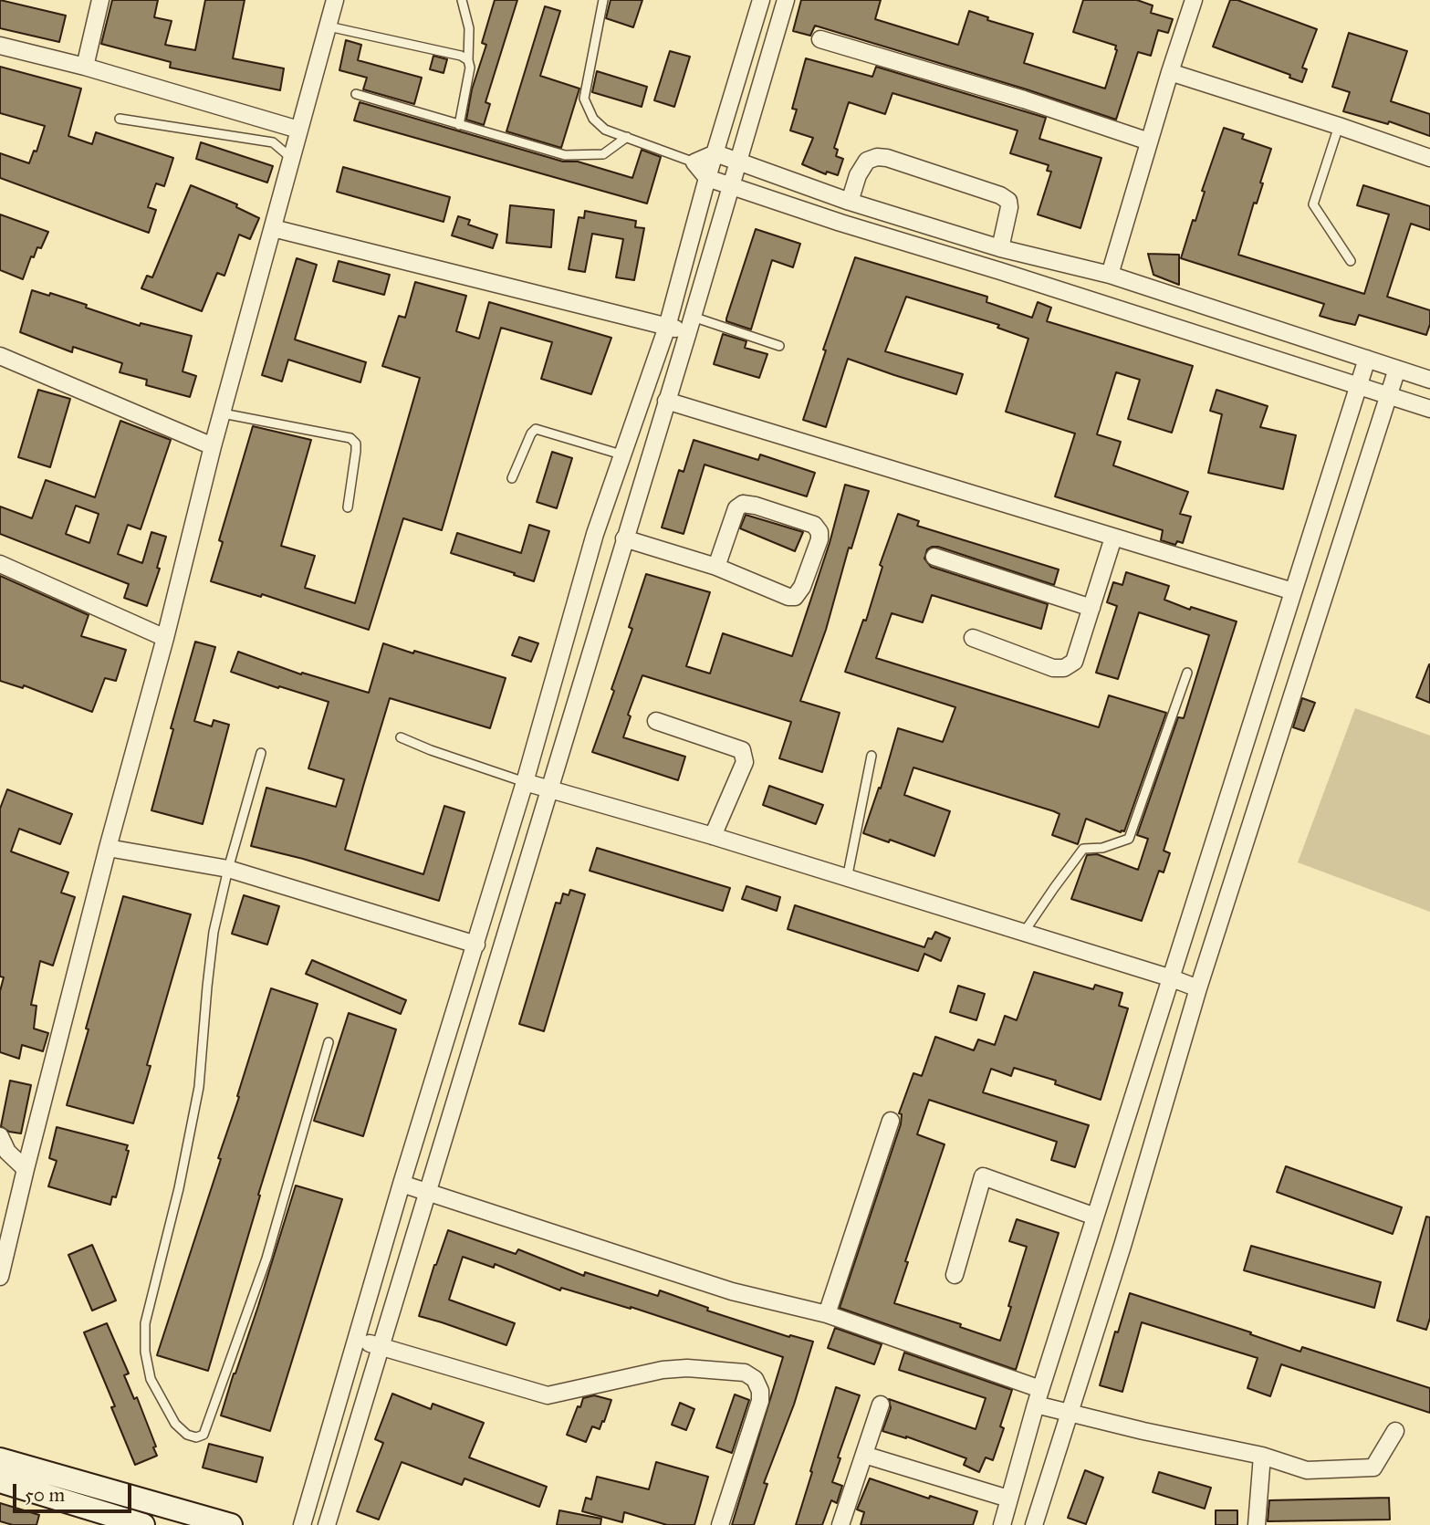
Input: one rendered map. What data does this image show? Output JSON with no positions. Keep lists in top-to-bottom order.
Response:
{
  "scale_bar": "50 m"
}
